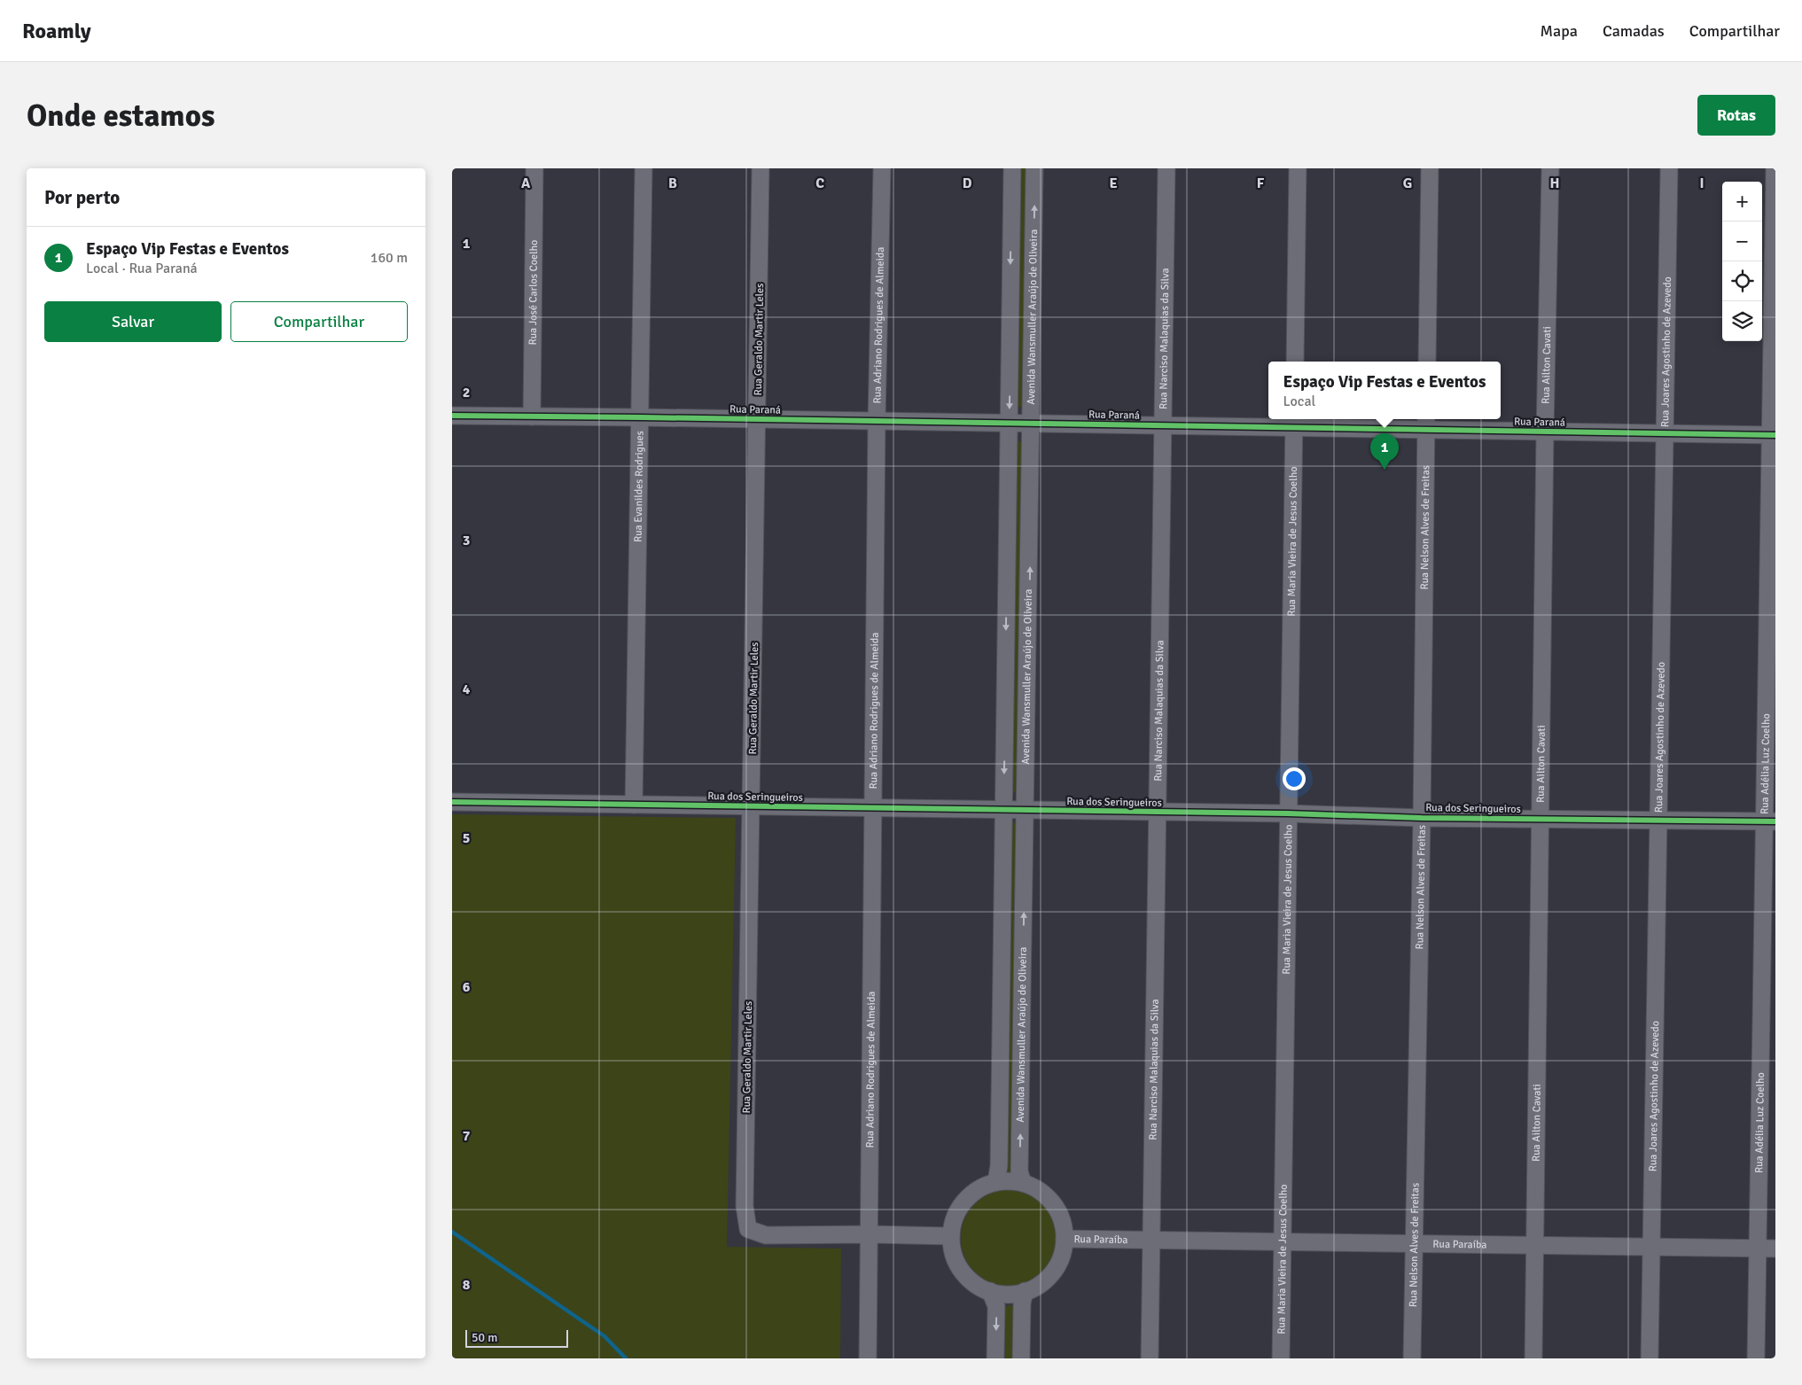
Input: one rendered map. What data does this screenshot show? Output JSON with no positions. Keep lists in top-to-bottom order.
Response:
{
  "streets": {
    "street": [
      "Rua José Carlos Coelho",
      "Avenida Wansmuller Araújo de Oliveira",
      "Rua Adriano Rodrigues de Almeida",
      "Rua Narciso Malaquias da Silva",
      "Rua Geraldo Martir Leles",
      "Rua Joares Agostinho de Azevedo",
      "Rua Ailton Cavati",
      "Rua Paraná",
      "Rua Evanildes Rodrigues",
      "Rua Nelson Alves de Freitas",
      "Rua Maria Vieira de Jesus Coelho",
      "Rua Adélia Luz Coelho",
      "Rua dos Seringueiros",
      "Rua Paraíba"
    ]
  },
  "crossings": [
    ["Rua José Carlos Coelho", "Rua Paraná"],
    ["Avenida Wansmuller Araújo de Oliveira", "Rua Paraná"],
    ["Avenida Wansmuller Araújo de Oliveira", "Rua dos Seringueiros"],
    ["Avenida Wansmuller Araújo de Oliveira", "Rua Paraíba"],
    ["Rua Adriano Rodrigues de Almeida", "Rua Geraldo Martir Leles"],
    ["Rua Adriano Rodrigues de Almeida", "Rua Paraná"],
    ["Rua Adriano Rodrigues de Almeida", "Rua dos Seringueiros"],
    ["Rua Narciso Malaquias da Silva", "Rua Paraná"],
    ["Rua Narciso Malaquias da Silva", "Rua dos Seringueiros"],
    ["Rua Narciso Malaquias da Silva", "Rua Paraíba"],
    ["Rua Geraldo Martir Leles", "Rua Paraná"],
    ["Rua Geraldo Martir Leles", "Rua dos Seringueiros"],
    ["Rua Joares Agostinho de Azevedo", "Rua Paraná"],
    ["Rua Joares Agostinho de Azevedo", "Rua dos Seringueiros"],
    ["Rua Joares Agostinho de Azevedo", "Rua Paraíba"],
    ["Rua Ailton Cavati", "Rua Paraná"],
    ["Rua Ailton Cavati", "Rua dos Seringueiros"],
    ["Rua Ailton Cavati", "Rua Paraíba"],
    ["Rua Paraná", "Rua Evanildes Rodrigues"],
    ["Rua Paraná", "Rua Nelson Alves de Freitas"],
    ["Rua Paraná", "Rua Maria Vieira de Jesus Coelho"],
    ["Rua Paraná", "Rua Adélia Luz Coelho"],
    ["Rua Evanildes Rodrigues", "Rua dos Seringueiros"],
    ["Rua Nelson Alves de Freitas", "Rua dos Seringueiros"],
    ["Rua Nelson Alves de Freitas", "Rua Paraíba"],
    ["Rua Maria Vieira de Jesus Coelho", "Rua dos Seringueiros"],
    ["Rua Maria Vieira de Jesus Coelho", "Rua Paraíba"],
    ["Rua Adélia Luz Coelho", "Rua dos Seringueiros"],
    ["Rua Adélia Luz Coelho", "Rua Paraíba"]
  ],
  "scale_bar": "50 m",
  "page": {
    "header": "Roamly",
    "nav": ["Mapa", "Camadas", "Compartilhar"],
    "buttons": [
      "Rotas",
      ["Salvar", "Compartilhar"]
    ],
    "title": "Onde estamos",
    "heading": "Por perto",
    "map_buttons": ["+", "−"],
    "list": [
      {
        "mark": "1",
        "name": "Espaço Vip Festas e Eventos",
        "note": "Local · Rua Paraná",
        "value": "160 m"
      }
    ],
    "popup": ["Espaço Vip Festas e Eventos", "Local"],
    "pins": "1",
    "scale": "50 m"
  },
  "grid": {
    "columns": [
      "A",
      "B",
      "C",
      "D",
      "E",
      "F",
      "G",
      "H",
      "I"
    ],
    "rows": [
      "1",
      "2",
      "3",
      "4",
      "5",
      "6",
      "7",
      "8"
    ]
  }
}
